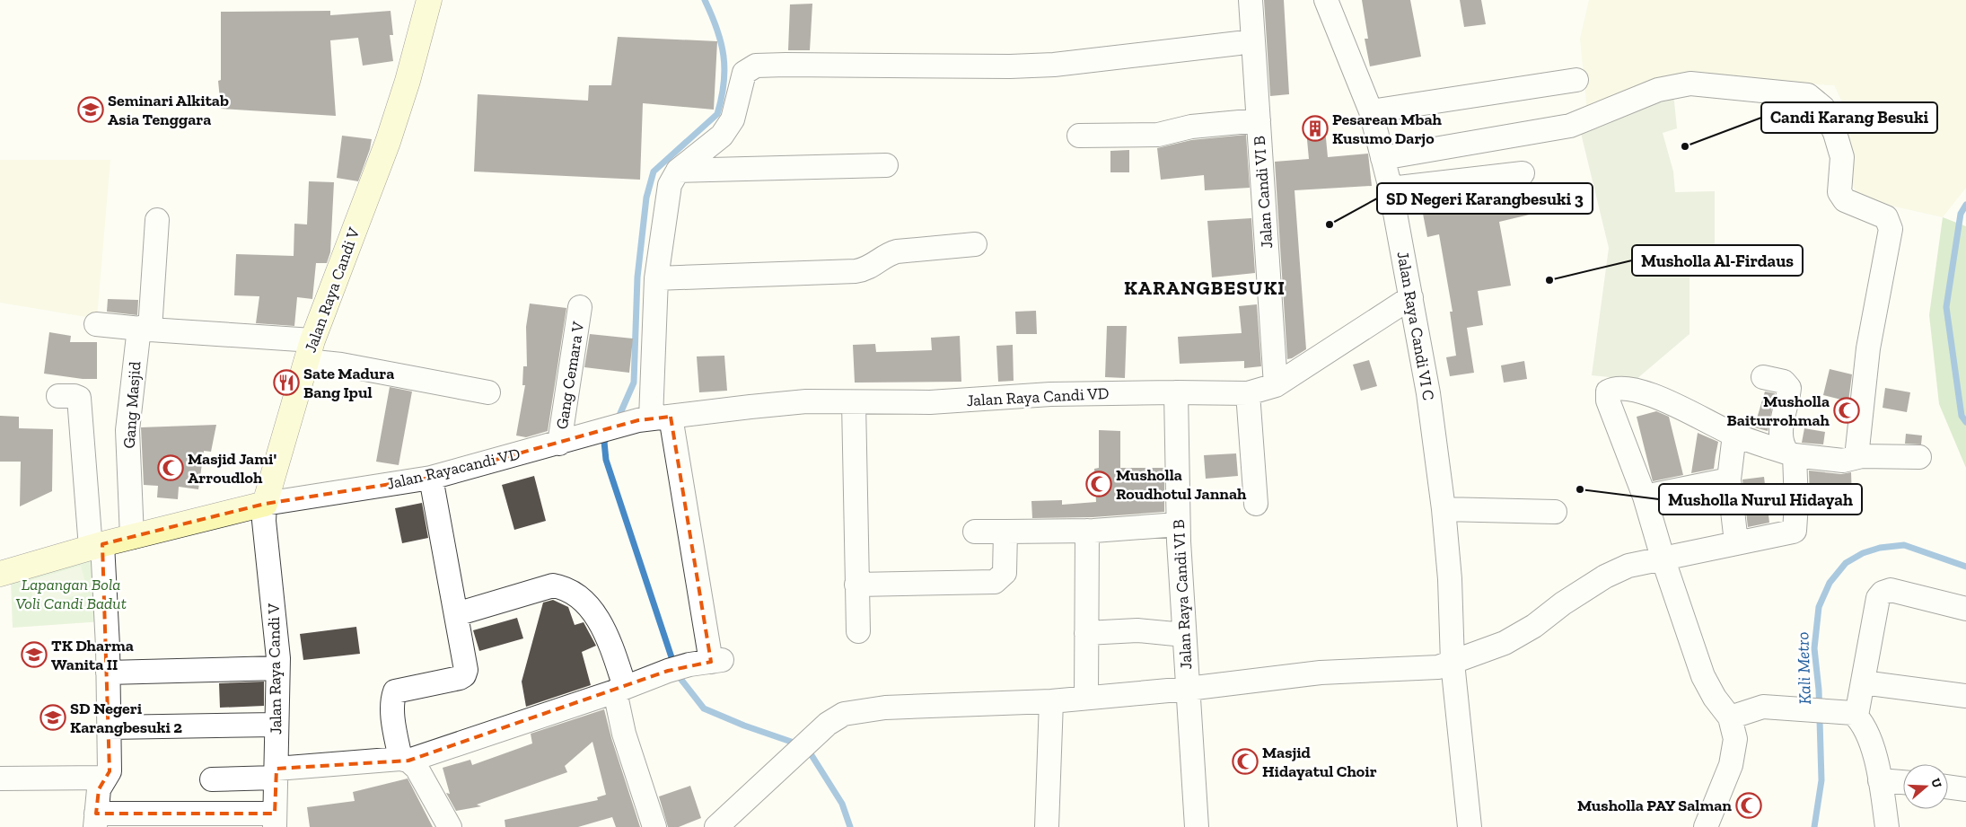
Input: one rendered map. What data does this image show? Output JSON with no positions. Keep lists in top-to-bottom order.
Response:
{
  "streets": {
    "street": [
      "Jalan Candi VI B",
      "Jalan Raya Candi V",
      "Jalan Raya Candi VI C",
      "Gang Cemara V",
      "Jalan Raya Candi VD",
      "Gang Masjid",
      "Jalan Rayacandi VD",
      "Jalan Raya Candi VI B"
    ]
  },
  "crossings": [
    ["Jalan Candi VI B", "Jalan Raya Candi VD"],
    ["Jalan Raya Candi V", "Jalan Rayacandi VD"],
    ["Jalan Raya Candi VI C", "Jalan Raya Candi VD"],
    ["Gang Cemara V", "Jalan Rayacandi VD"],
    ["Jalan Raya Candi VD", "Jalan Rayacandi VD"],
    ["Jalan Raya Candi VD", "Jalan Raya Candi VI B"]
  ],
  "districts": ["KARANGBESUKI"],
  "water": ["Kali Metro"],
  "parks": ["Lapangan Bola Voli Candi Badut"],
  "places": {
    "school or university": ["Seminari Alkitab Asia Tenggara", "TK Dharma Wanita II", "SD Negeri Karangbesuki 2"],
    "building": ["Pesarean Mbah Kusumo Darjo"],
    "other": [
      "Candi Karang Besuki",
      "SD Negeri Karangbesuki 3",
      "Musholla Al-Firdaus",
      "Musholla Nurul Hidayah"
    ],
    "restaurant": ["Sate Madura Bang Ipul"],
    "mosque": [
      "Musholla Baiturrohmah",
      "Masjid Jami' Arroudloh",
      "Musholla Roudhotul Jannah",
      "Masjid Hidayatul Choir",
      "Musholla PAY Salman"
    ]
  },
  "north": "right"
}
